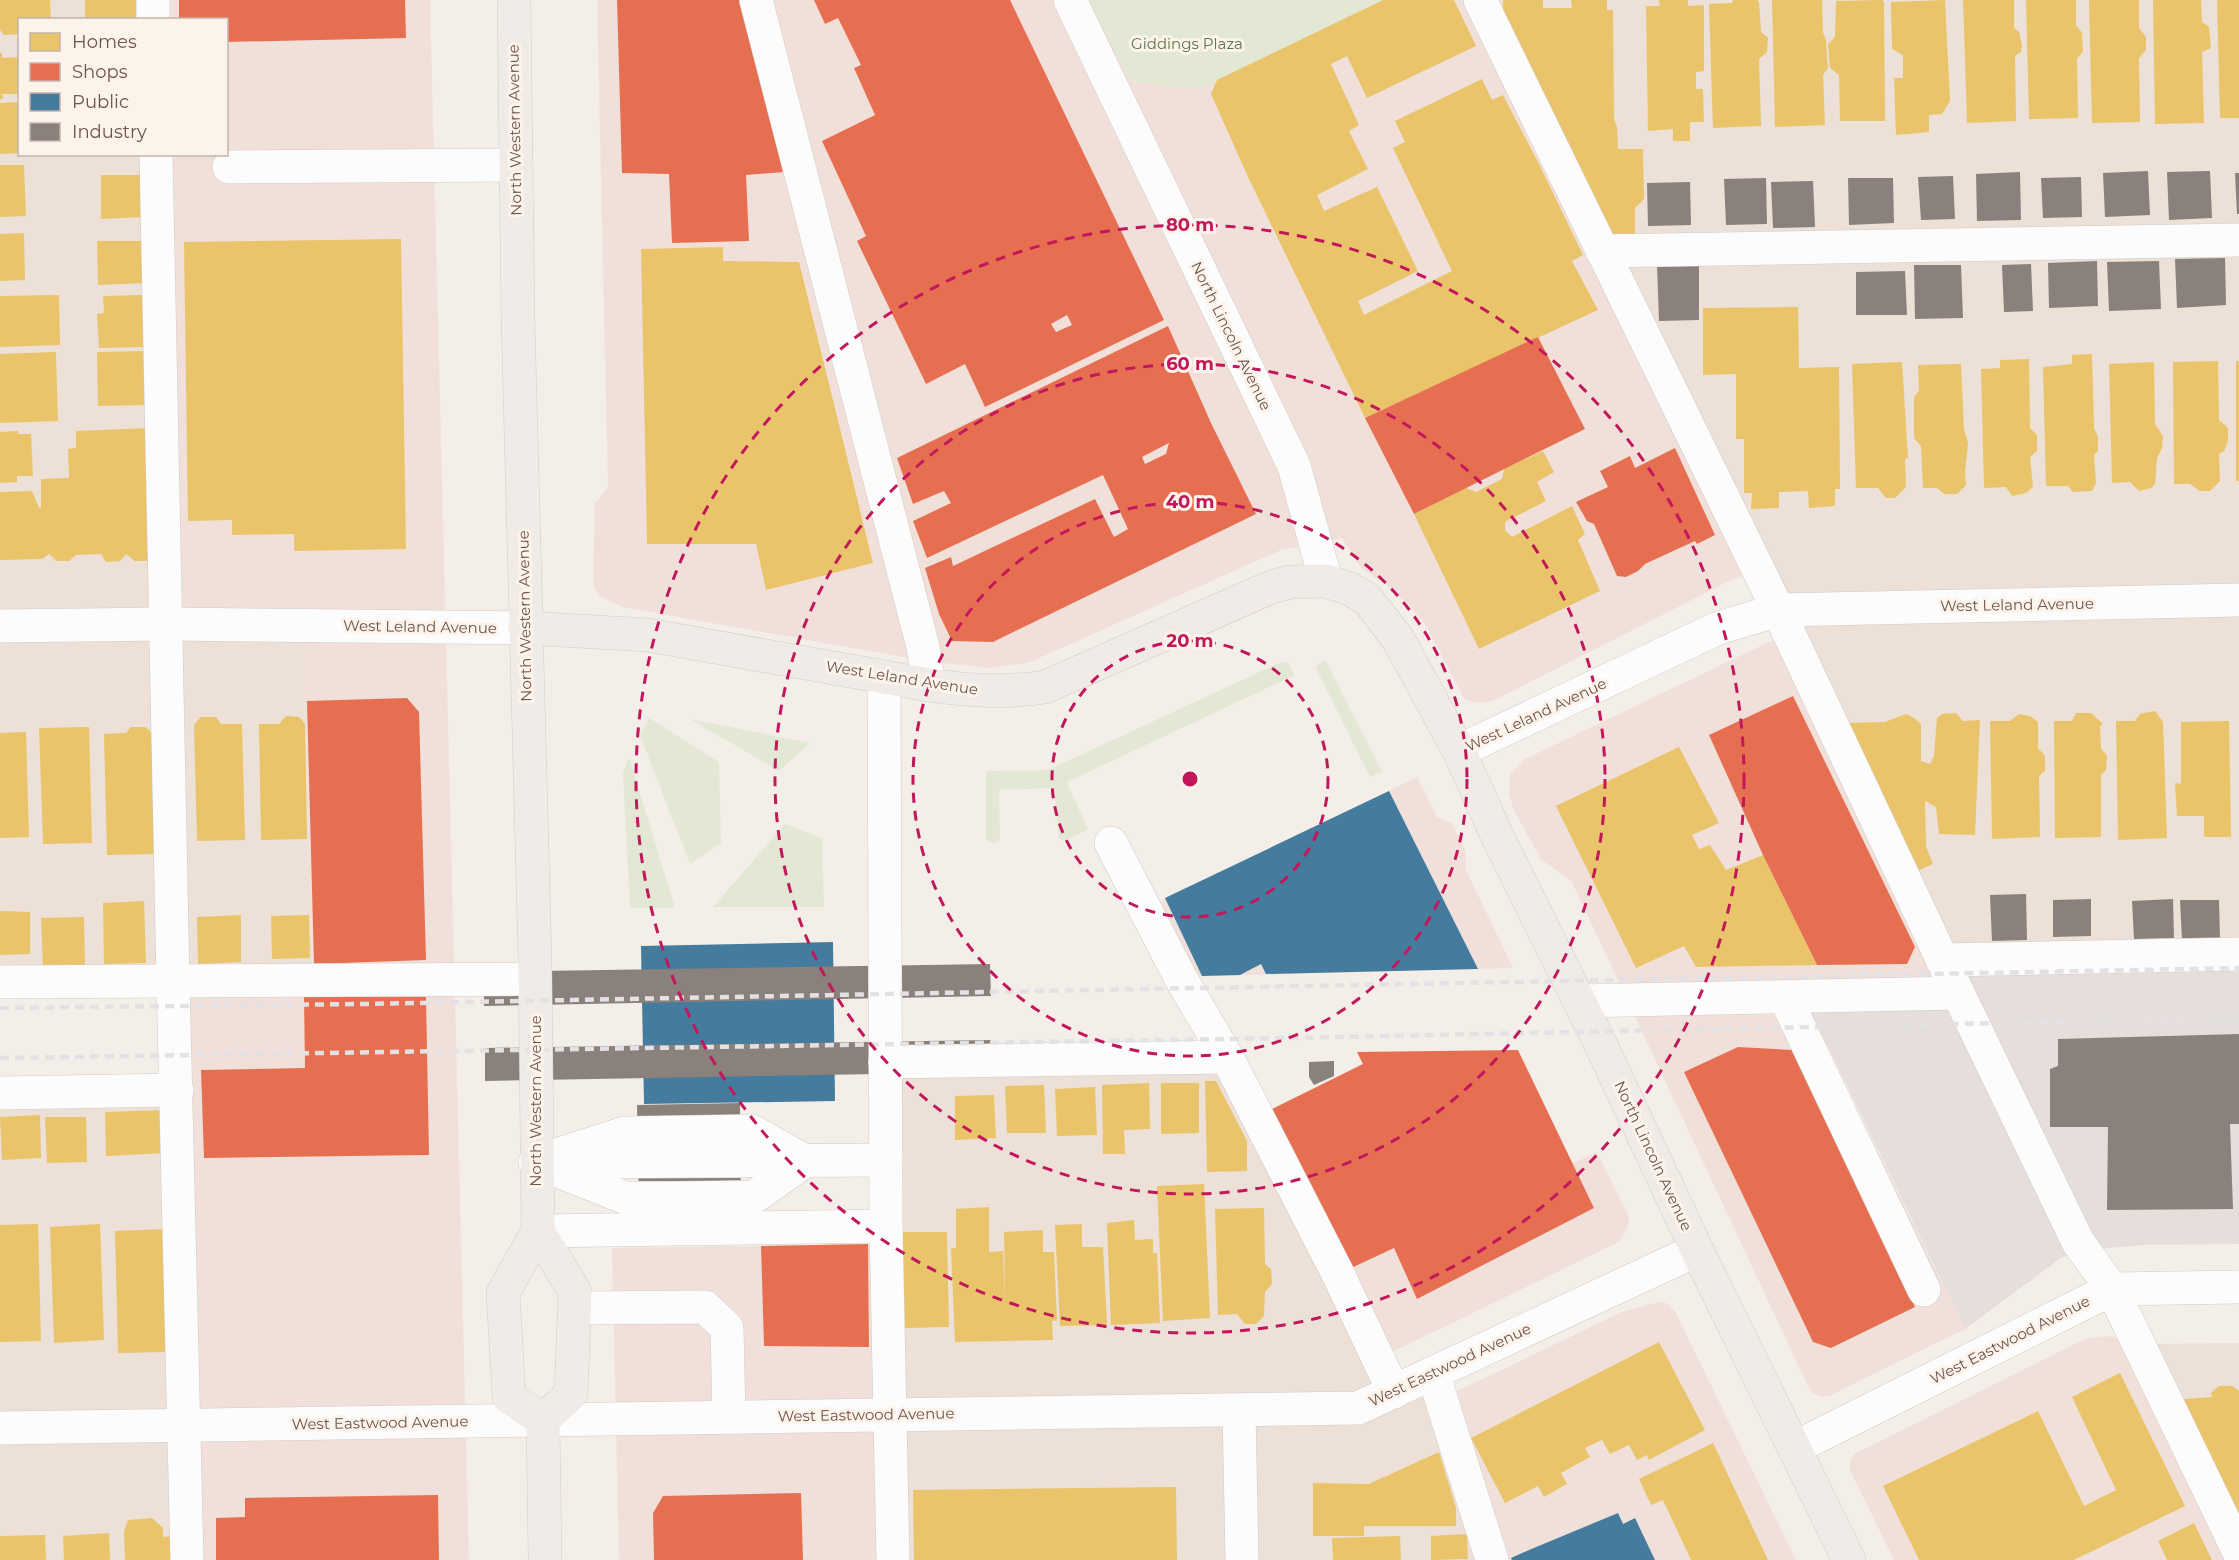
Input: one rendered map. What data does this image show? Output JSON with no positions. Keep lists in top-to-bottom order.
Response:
{
  "streets": {
    "main road": ["North Western Avenue", "North Lincoln Avenue", "West Leland Avenue"],
    "street": ["West Eastwood Avenue"]
  },
  "crossings": [
    ["North Western Avenue", "West Leland Avenue"],
    ["North Western Avenue", "West Eastwood Avenue"],
    ["North Lincoln Avenue", "West Leland Avenue"],
    ["North Lincoln Avenue", "West Eastwood Avenue"]
  ],
  "parks": ["Giddings Plaza"],
  "legend": [
    "Homes",
    "Shops",
    "Public",
    "Industry"
  ],
  "rings": [
    "80 m",
    "60 m",
    "40 m",
    "20 m"
  ]
}
